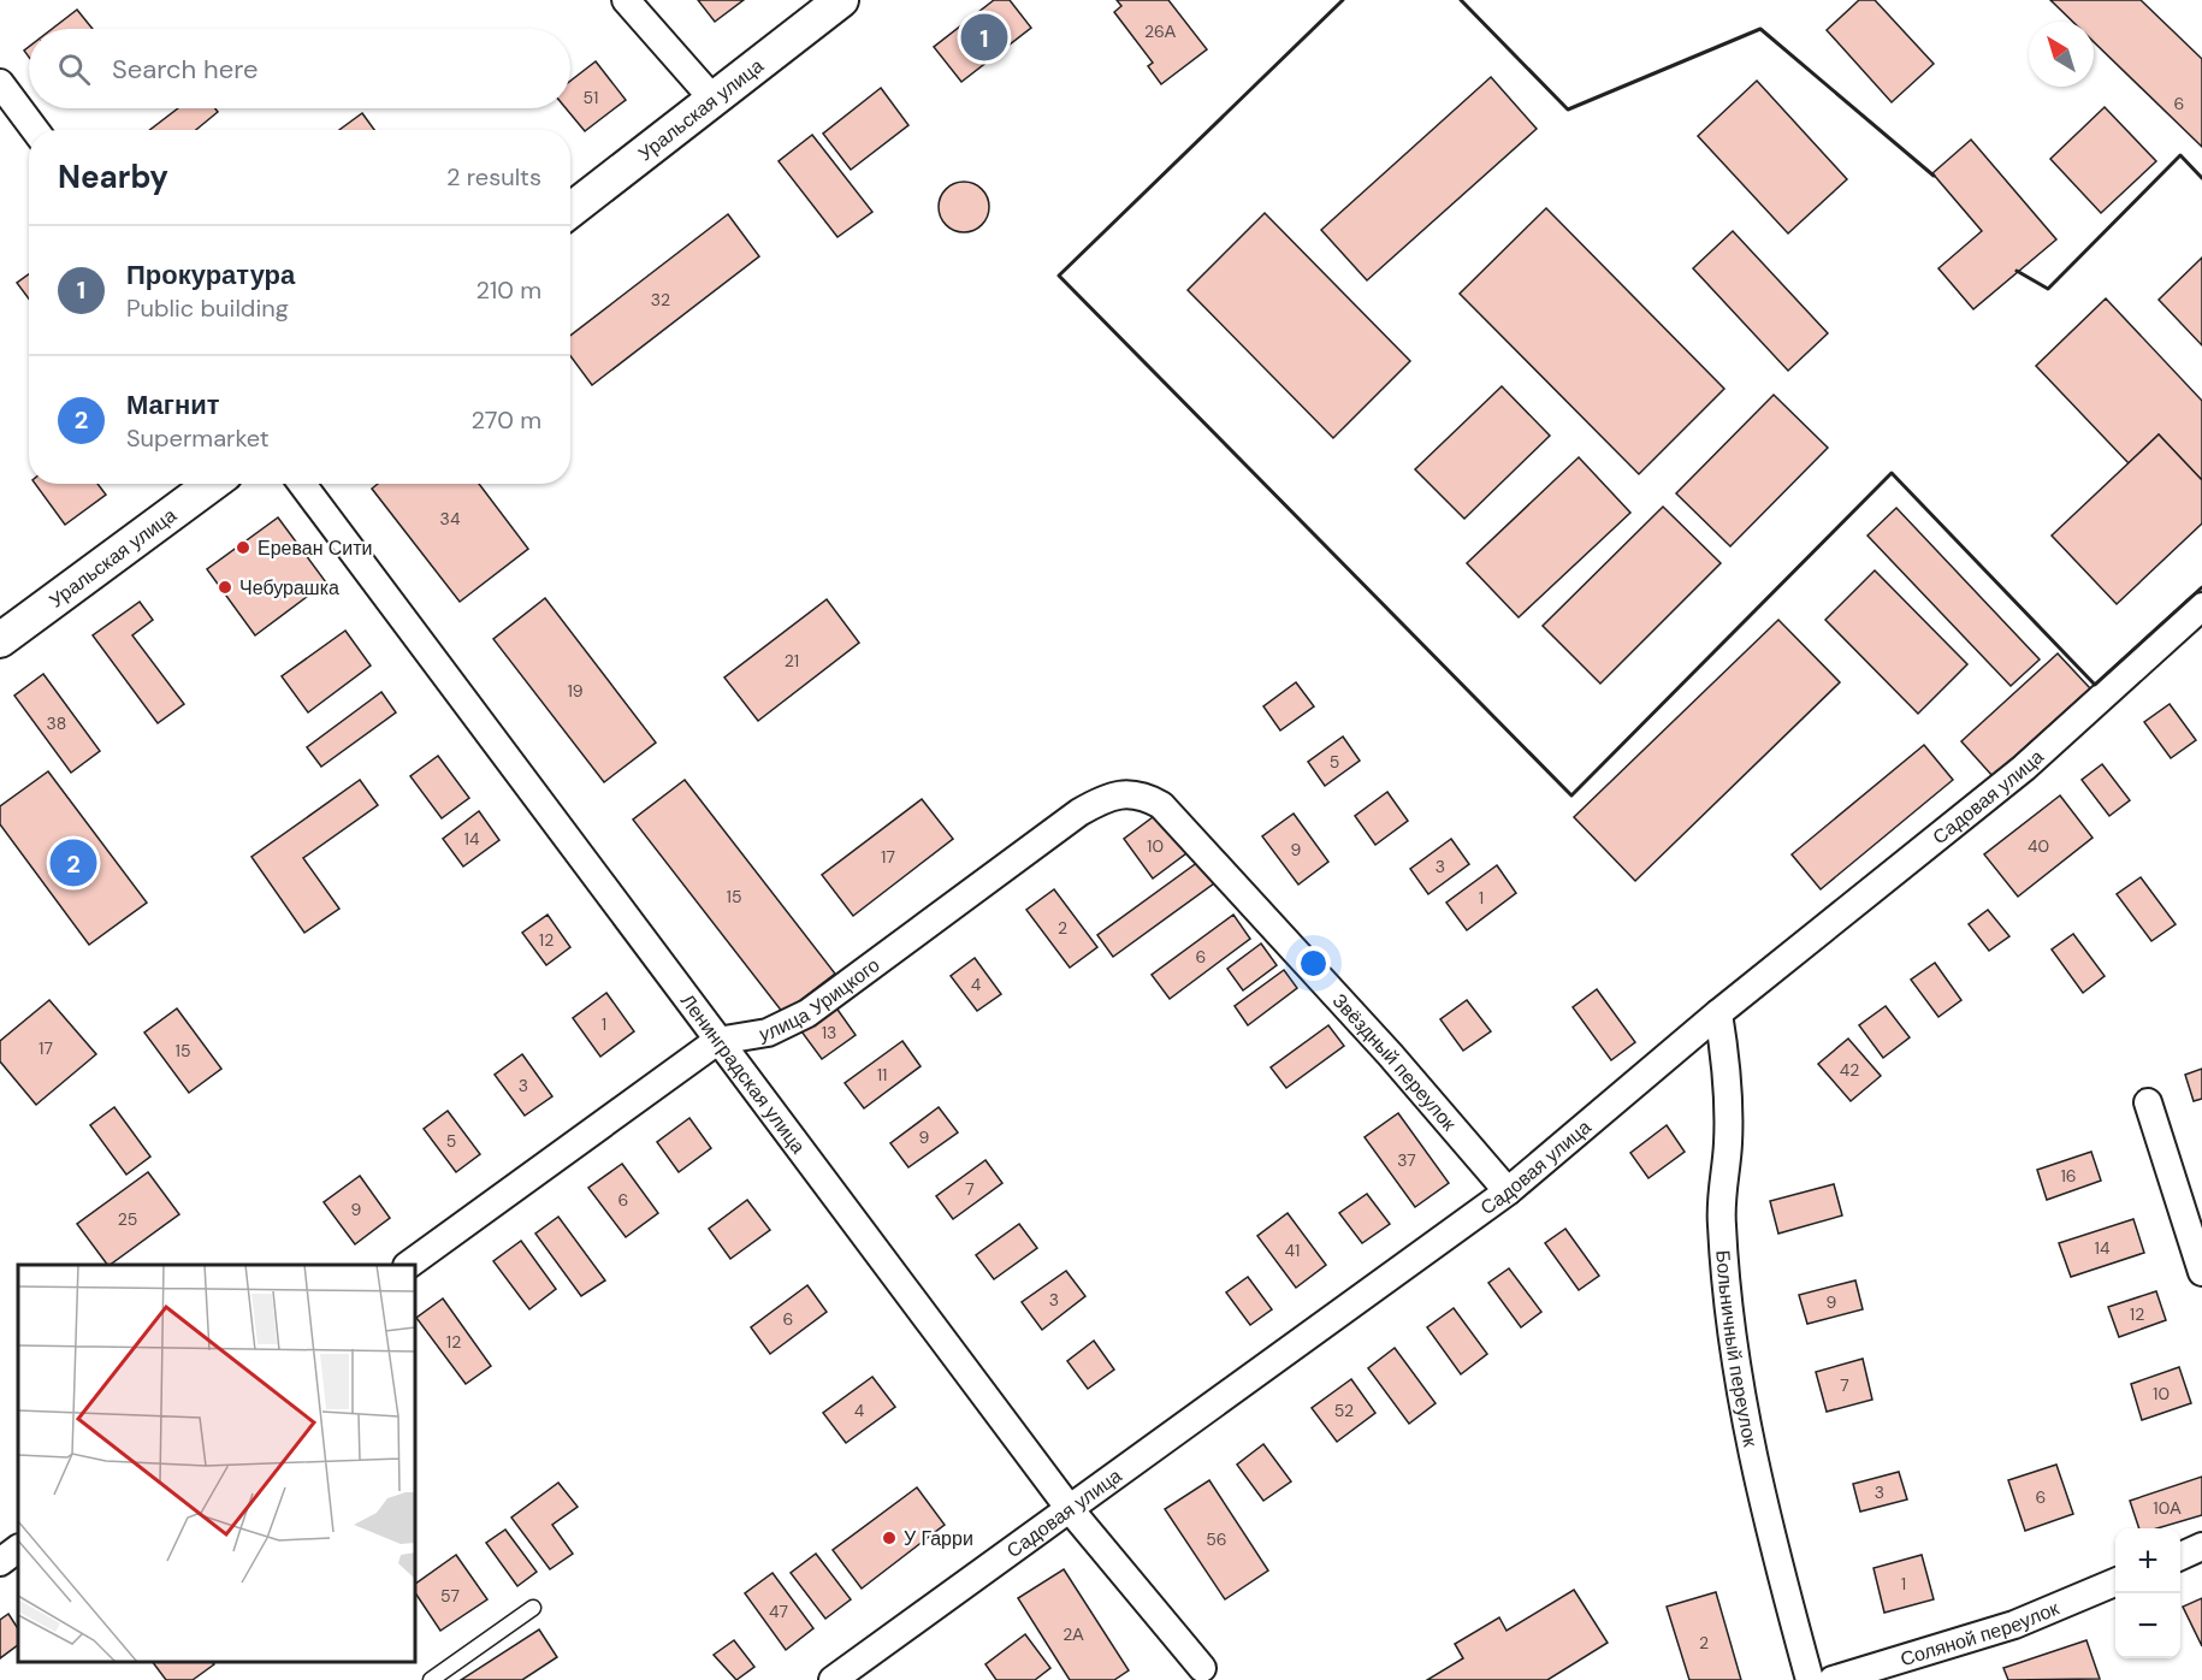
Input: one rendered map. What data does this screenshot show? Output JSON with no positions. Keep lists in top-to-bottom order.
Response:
{
  "streets": {
    "street": [
      "Уральская улица",
      "Садовая улица",
      "улица Урицкого",
      "Звёздный переулок",
      "Ленинградская улица",
      "Больничный переулок",
      "Соляной переулок"
    ]
  },
  "crossings": [
    ["Садовая улица", "Звёздный переулок"],
    ["Садовая улица", "Ленинградская улица"],
    ["Садовая улица", "Больничный переулок"],
    ["улица Урицкого", "Звёздный переулок"],
    ["улица Урицкого", "Ленинградская улица"]
  ],
  "places": ["Ереван Сити", "Чебурашка", "У Гарри"],
  "house_numbers": [
    "26А",
    "51",
    "6",
    "32",
    "34",
    "21",
    "19",
    "38",
    "5",
    "14",
    "10",
    "40",
    "9",
    "17",
    "3",
    "15",
    "1",
    "2",
    "12",
    "6",
    "4",
    "1",
    "13",
    "17",
    "15",
    "42",
    "11",
    "3",
    "9",
    "5",
    "37",
    "16",
    "7",
    "6",
    "9",
    "25",
    "14",
    "41",
    "3",
    "9",
    "12",
    "6",
    "12",
    "7",
    "10",
    "4",
    "52",
    "3",
    "6",
    "10А",
    "56",
    "1",
    "57",
    "47",
    "2А",
    "2"
  ],
  "north": "top left",
  "page": {
    "pins": ["1", "2"],
    "search": "Search here",
    "heading": ["Nearby", "2 results"],
    "list": [
      {
        "mark": "1",
        "name": "Прокуратура",
        "note": "Public building",
        "value": "210 m"
      },
      {
        "mark": "2",
        "name": "Магнит",
        "note": "Supermarket",
        "value": "270 m"
      }
    ],
    "map_buttons": ["+", "−"]
  }
}
